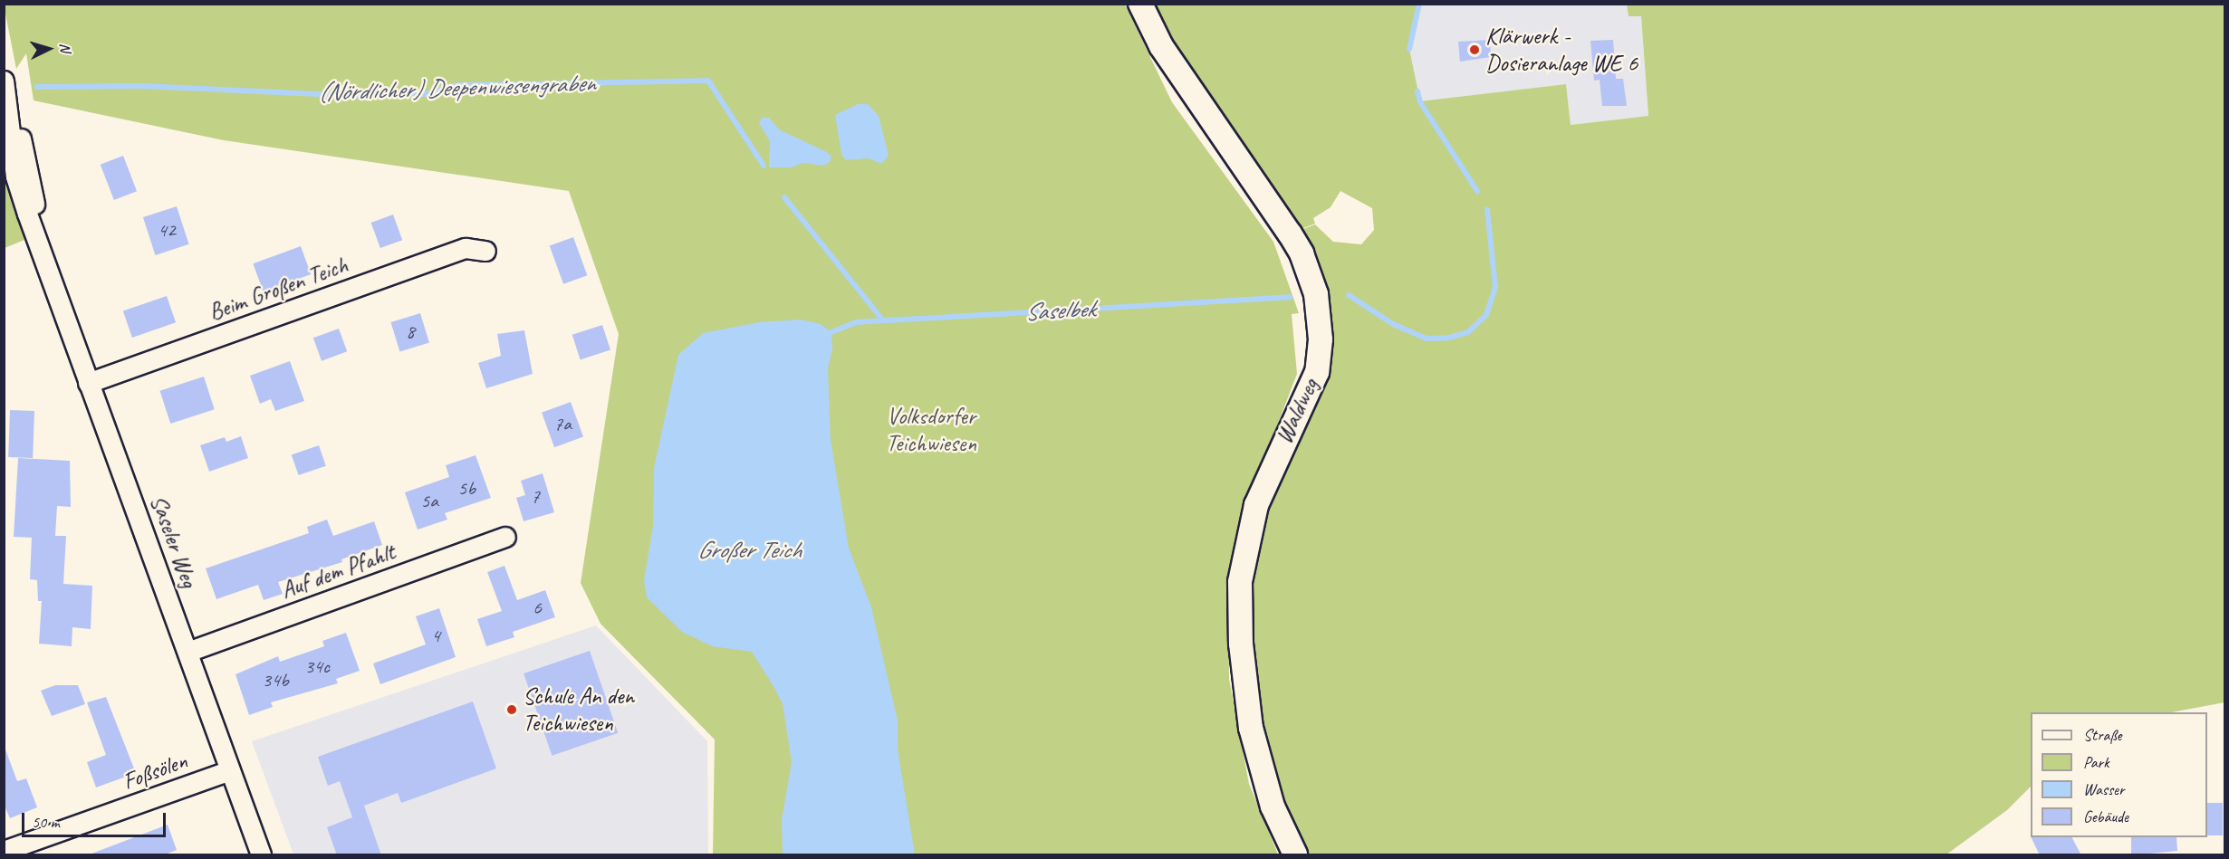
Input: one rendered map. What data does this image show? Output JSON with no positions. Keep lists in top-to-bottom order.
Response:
{
  "streets": {
    "main road": ["Waldweg"],
    "street": [
      "Beim Großen Teich",
      "Saseler Weg",
      "Auf dem Pfahlt",
      "Foßsölen"
    ]
  },
  "crossings": [
    ["Beim Großen Teich", "Saseler Weg"],
    ["Saseler Weg", "Auf dem Pfahlt"],
    ["Saseler Weg", "Foßsölen"]
  ],
  "water": ["(Nördlicher) Deepenwiesengraben", "Saselbek", "Großer Teich"],
  "parks": ["Volksdorfer Teichwiesen"],
  "places": ["Klärwerk - Dosieranlage WE 6", "Schule An den Teichwiesen"],
  "house_numbers": [
    "42",
    "8",
    "7a",
    "5b",
    "7",
    "5a",
    "6",
    "4",
    "34c",
    "34b"
  ],
  "legend": [
    "Straße",
    "Park",
    "Wasser",
    "Gebäude"
  ],
  "scale_bar": "50 m",
  "north": "right"
}
